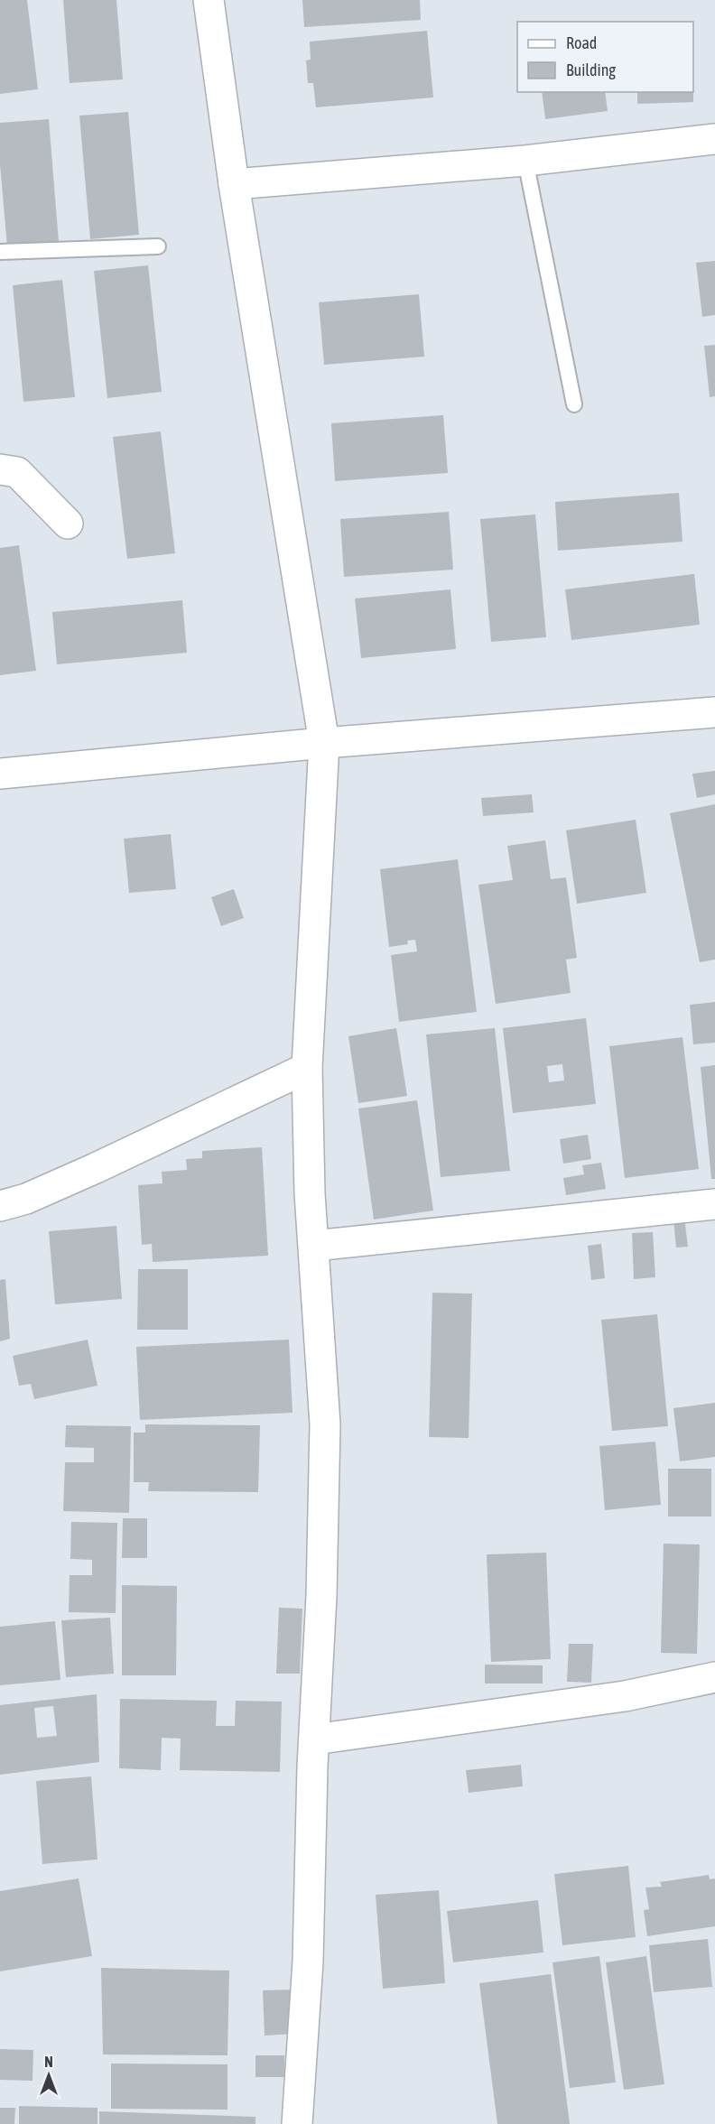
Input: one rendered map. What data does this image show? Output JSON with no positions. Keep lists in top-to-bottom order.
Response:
{
  "legend": ["Road", "Building"],
  "north": "top"
}
